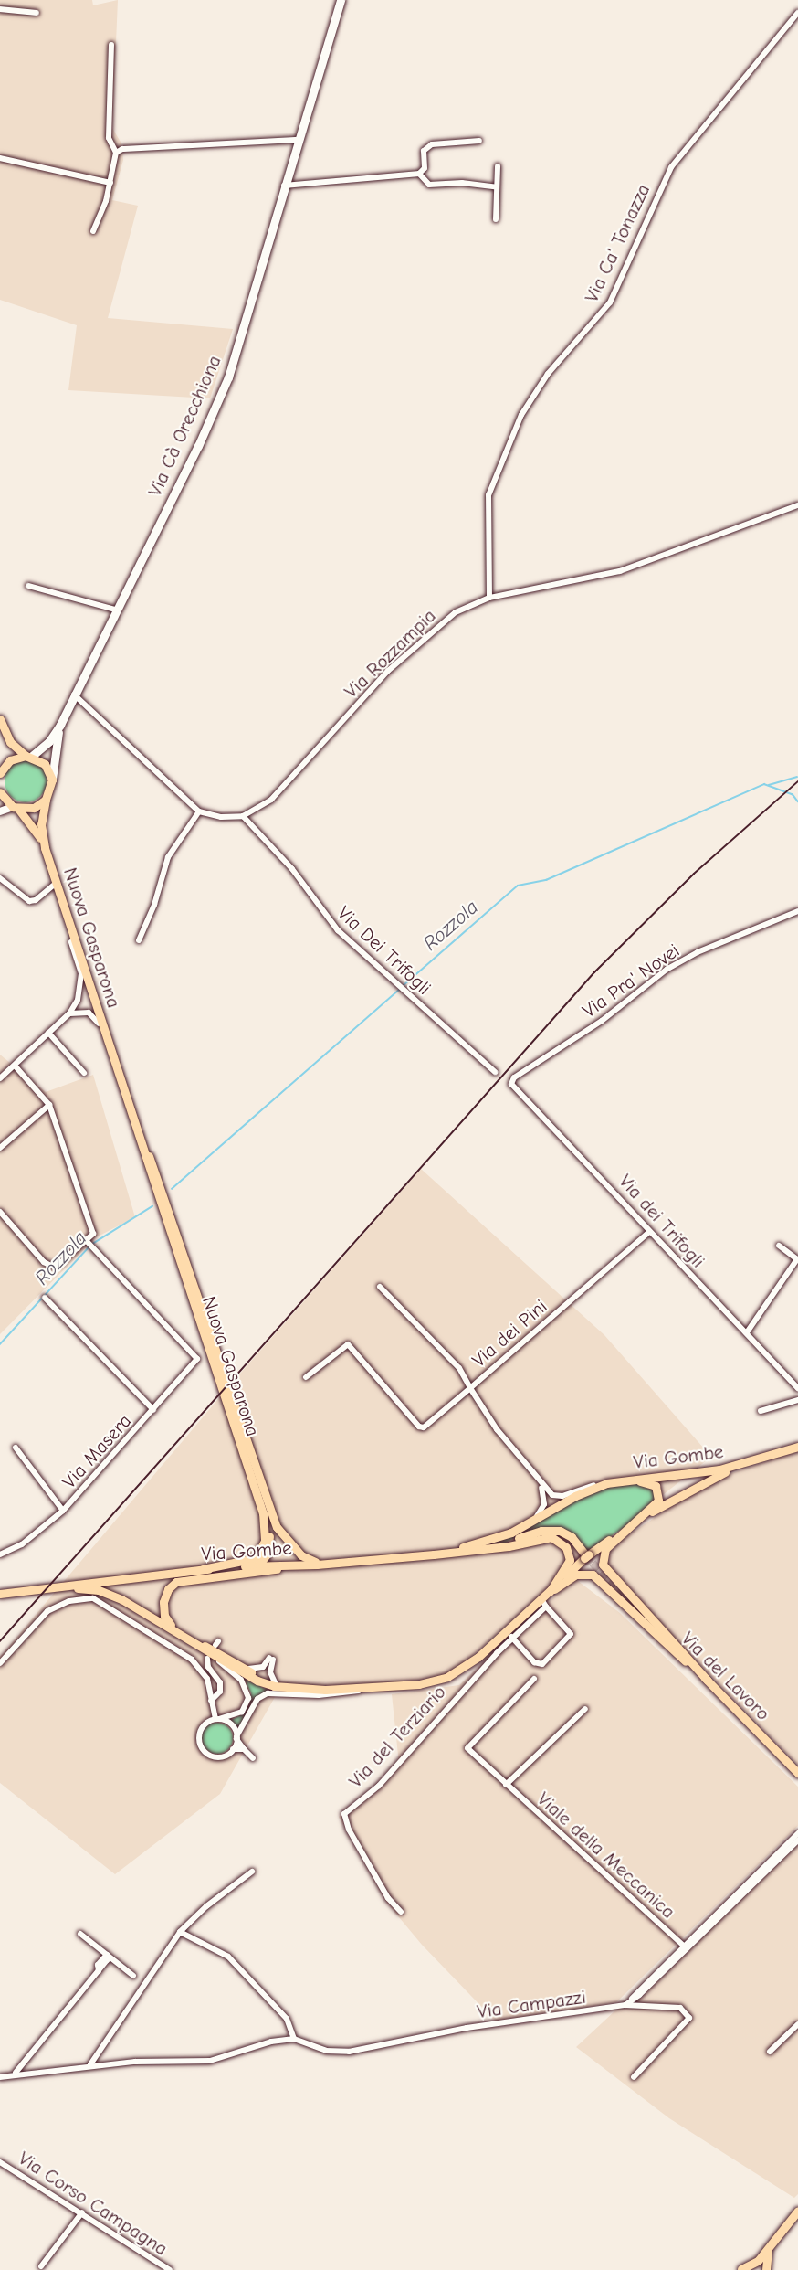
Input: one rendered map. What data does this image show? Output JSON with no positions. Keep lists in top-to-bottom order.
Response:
{
  "streets": {
    "main road": [
      "Via Cà Orecchiona",
      "Nuova Gasparona",
      "Via Gombe",
      "Via del Lavoro",
      "Via del Terziario"
    ],
    "street": [
      "Via Ca' Tonazza",
      "Via Rozzampia",
      "Via Dei Trifogli",
      "Via Pra' Novei",
      "Via dei Trifogli",
      "Via dei Pini",
      "Via Masera",
      "Viale della Meccanica",
      "Via Campazzi",
      "Via Corso Campagna"
    ]
  },
  "crossings": [
    ["Via Ca' Tonazza", "Via Rozzampia"],
    ["Via Cà Orecchiona", "Nuova Gasparona"],
    ["Via Rozzampia", "Via Dei Trifogli"],
    ["Nuova Gasparona", "Via Gombe"],
    ["Via Pra' Novei", "Via dei Trifogli"],
    ["Via dei Trifogli", "Via dei Pini"],
    ["Via Gombe", "Via del Terziario"]
  ],
  "water": ["Rozzola"]
}
